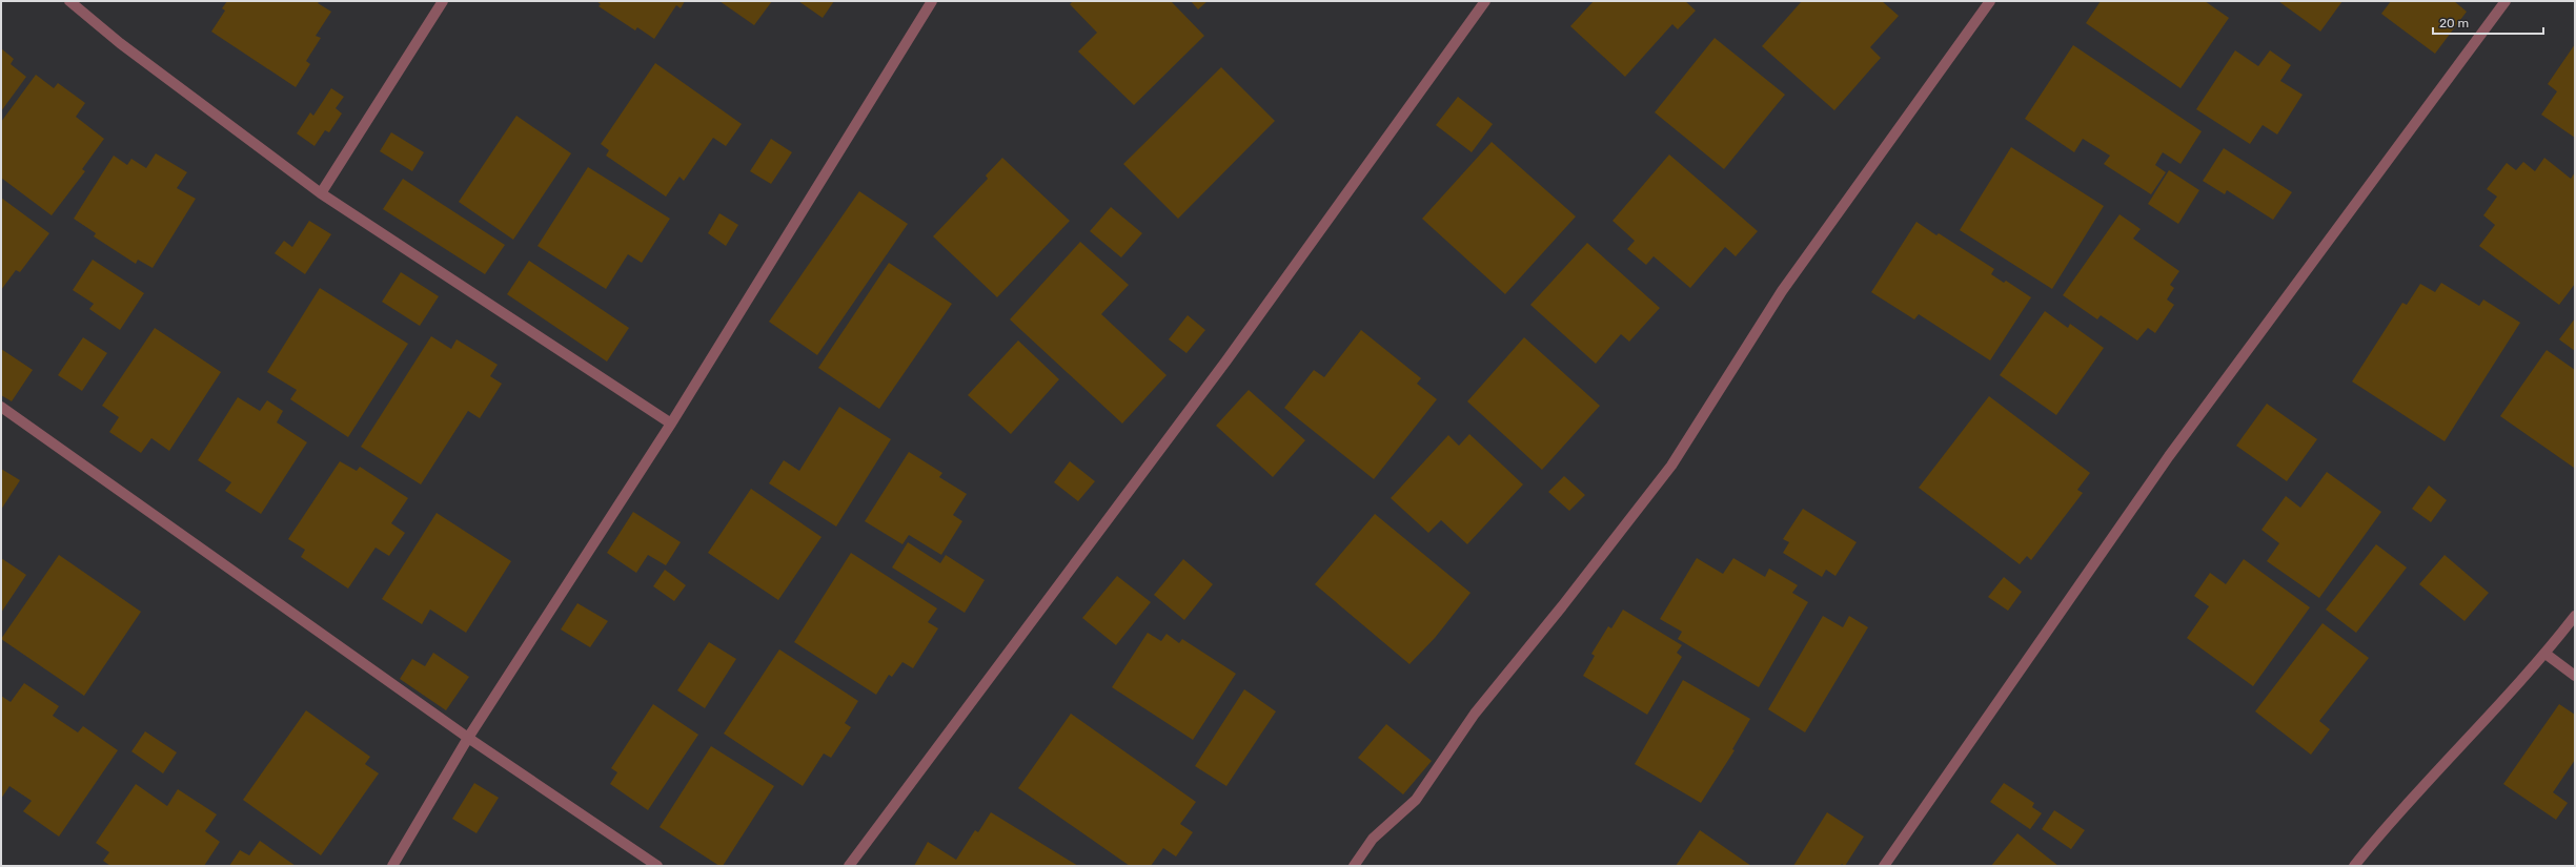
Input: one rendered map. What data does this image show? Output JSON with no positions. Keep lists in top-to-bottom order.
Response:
{
  "scale_bar": "20 m"
}
